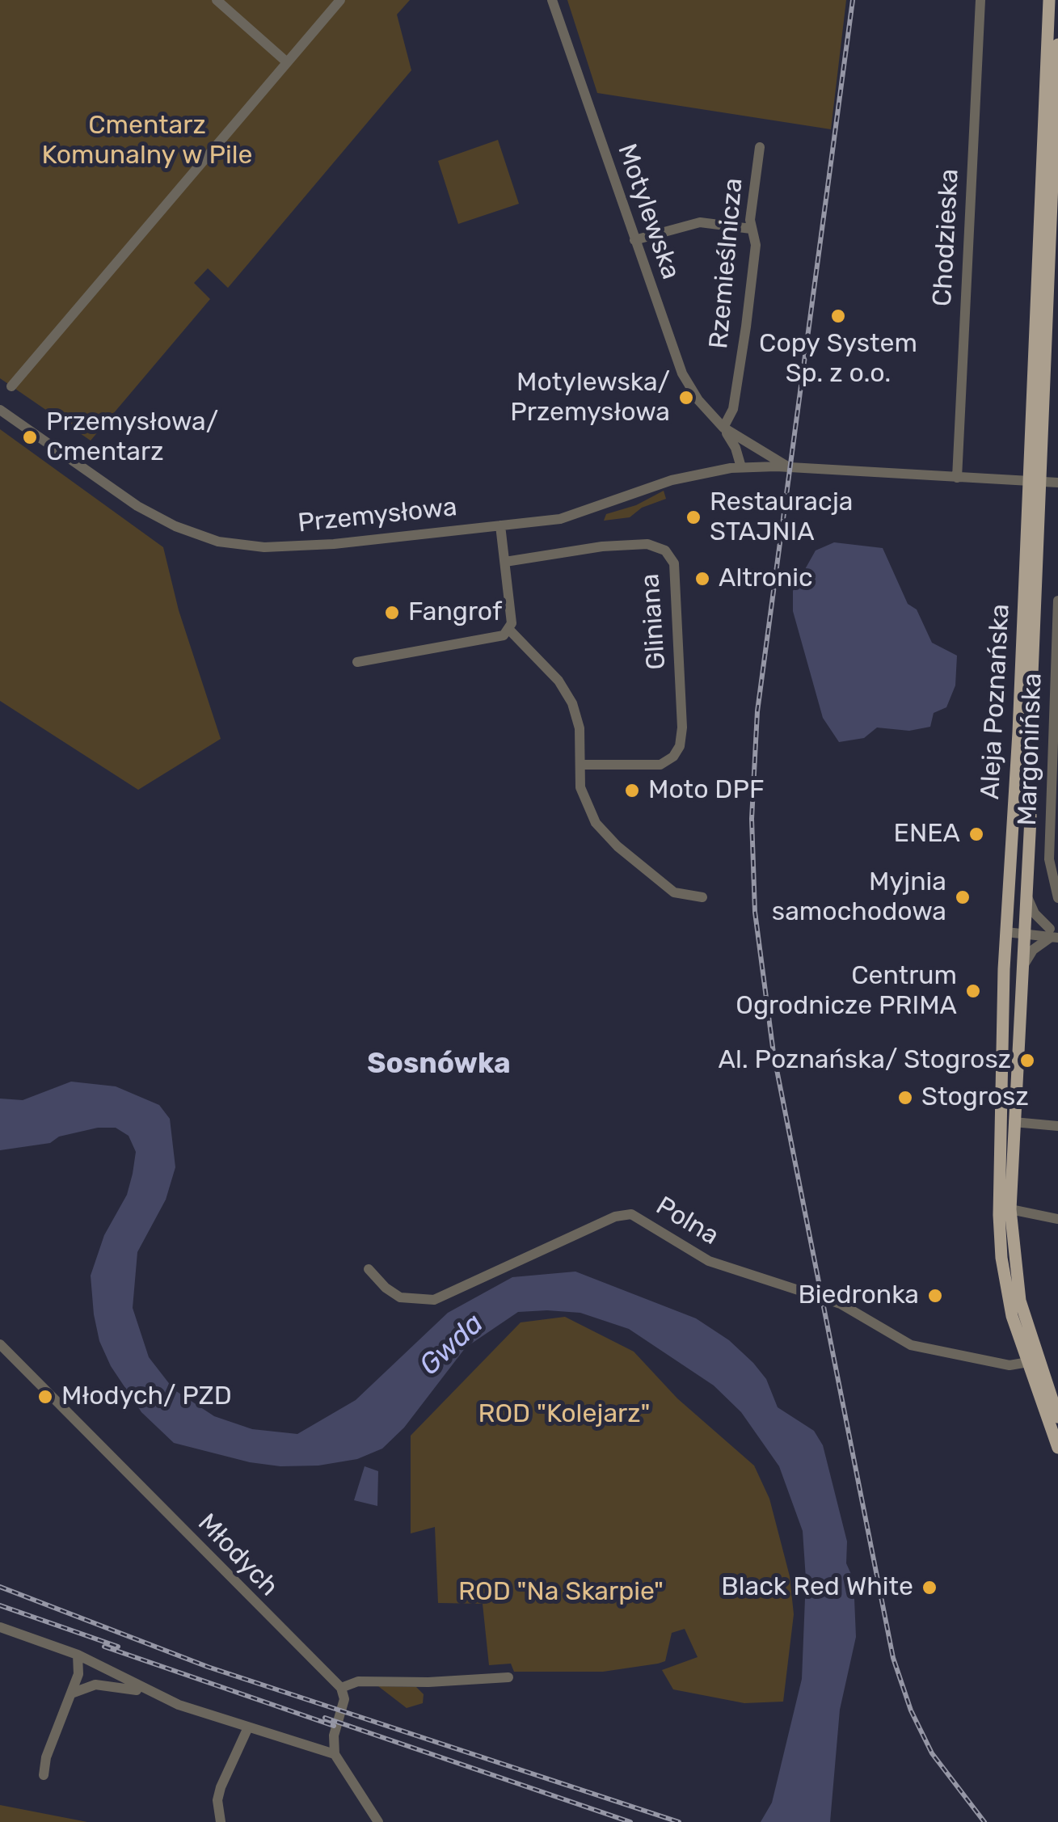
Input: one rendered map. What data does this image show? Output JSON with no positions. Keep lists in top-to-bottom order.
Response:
{
  "streets": {
    "main road": ["Aleja Poznańska"],
    "street": [
      "Motylewska",
      "Chodzieska",
      "Rzemieślnicza",
      "Przemysłowa",
      "Gliniana",
      "Margonińska",
      "Polna",
      "Młodych"
    ]
  },
  "crossings": [
    ["Motylewska", "Chodzieska"],
    ["Motylewska", "Rzemieślnicza"],
    ["Motylewska", "Przemysłowa"],
    ["Motylewska", "Aleja Poznańska"],
    ["Aleja Poznańska", "Polna"]
  ],
  "districts": ["Sosnówka"],
  "water": ["Gwda"],
  "parks": ["Cmentarz Komunalny w Pile", "ROD \"Kolejarz\"", "ROD \"Na Skarpie\""],
  "places": [
    "Copy System Sp. z o.o.",
    "Motylewska/ Przemysłowa",
    "Przemysłowa/ Cmentarz",
    "Restauracja STAJNIA",
    "Altronic",
    "Fangrof",
    "Moto DPF",
    "ENEA",
    "Myjnia samochodowa",
    "Centrum Ogrodnicze PRIMA",
    "Al. Poznańska/ Stogrosz",
    "Stogrosz",
    "Biedronka",
    "Młodych/ PZD",
    "Black Red White"
  ]
}
